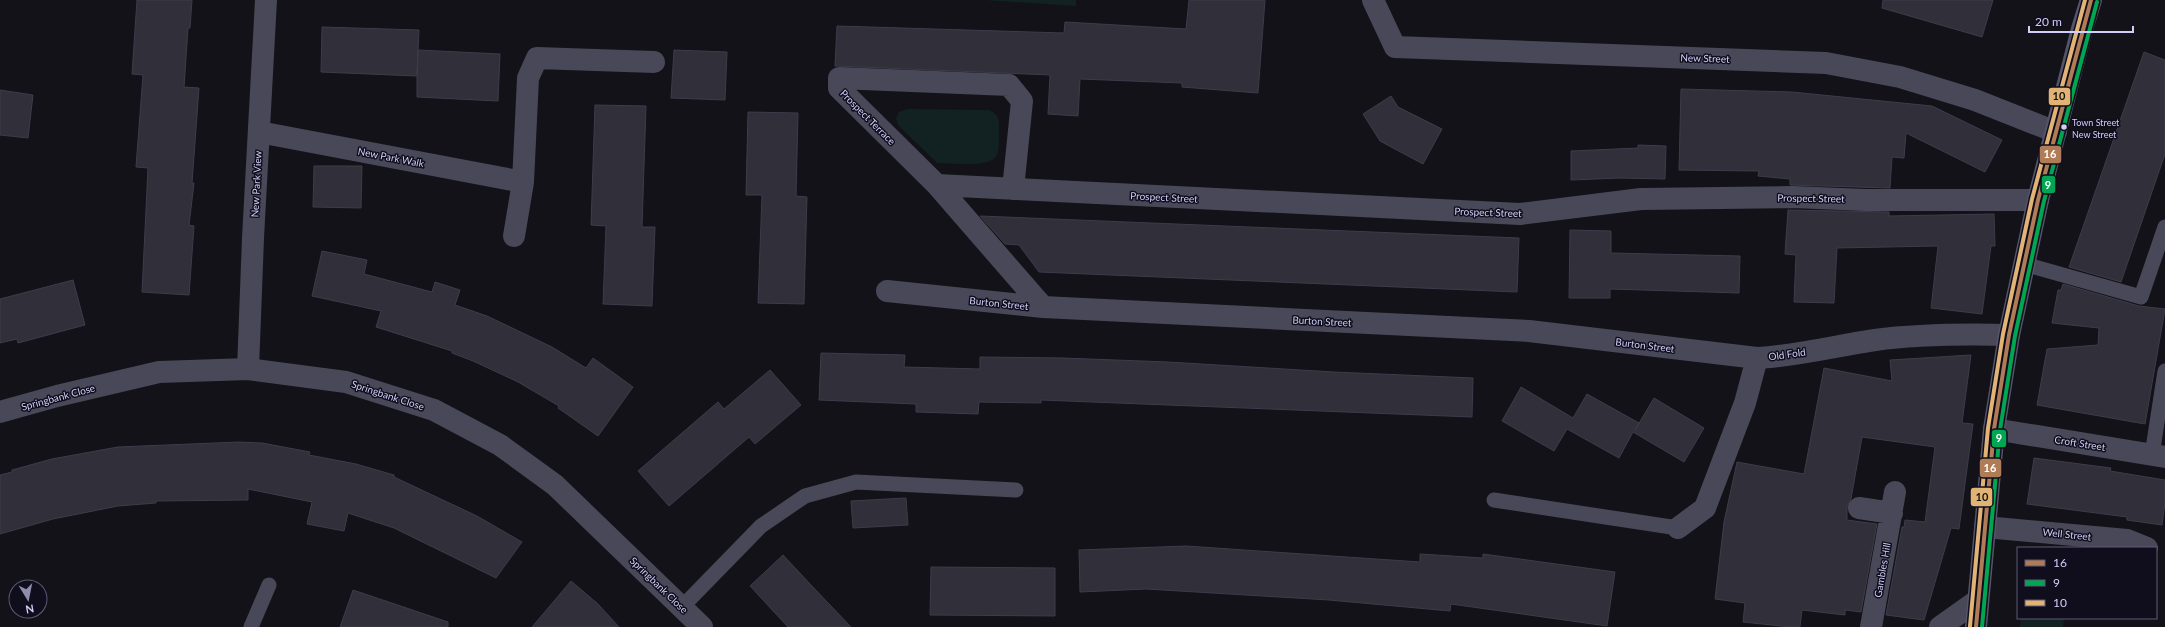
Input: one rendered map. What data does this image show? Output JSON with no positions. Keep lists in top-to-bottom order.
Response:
{
  "streets": {
    "street": [
      "New Street",
      "Prospect Terrace",
      "New Park Walk",
      "New Park View",
      "Prospect Street",
      "Burton Street",
      "Old Fold",
      "Springbank Close",
      "Croft Street",
      "Well Street",
      "Gambles Hill"
    ]
  },
  "crossings": [
    ["Prospect Terrace", "Prospect Street"],
    ["Prospect Terrace", "Burton Street"],
    ["New Park Walk", "New Park View"],
    ["New Park View", "Springbank Close"],
    ["Burton Street", "Old Fold"]
  ],
  "places": ["Town Street New Street"],
  "lines": ["transit line 16", "transit line 10", "transit line 9"],
  "legend": ["16", "9", "10"],
  "scale_bar": "20 m",
  "north": "bottom"
}
